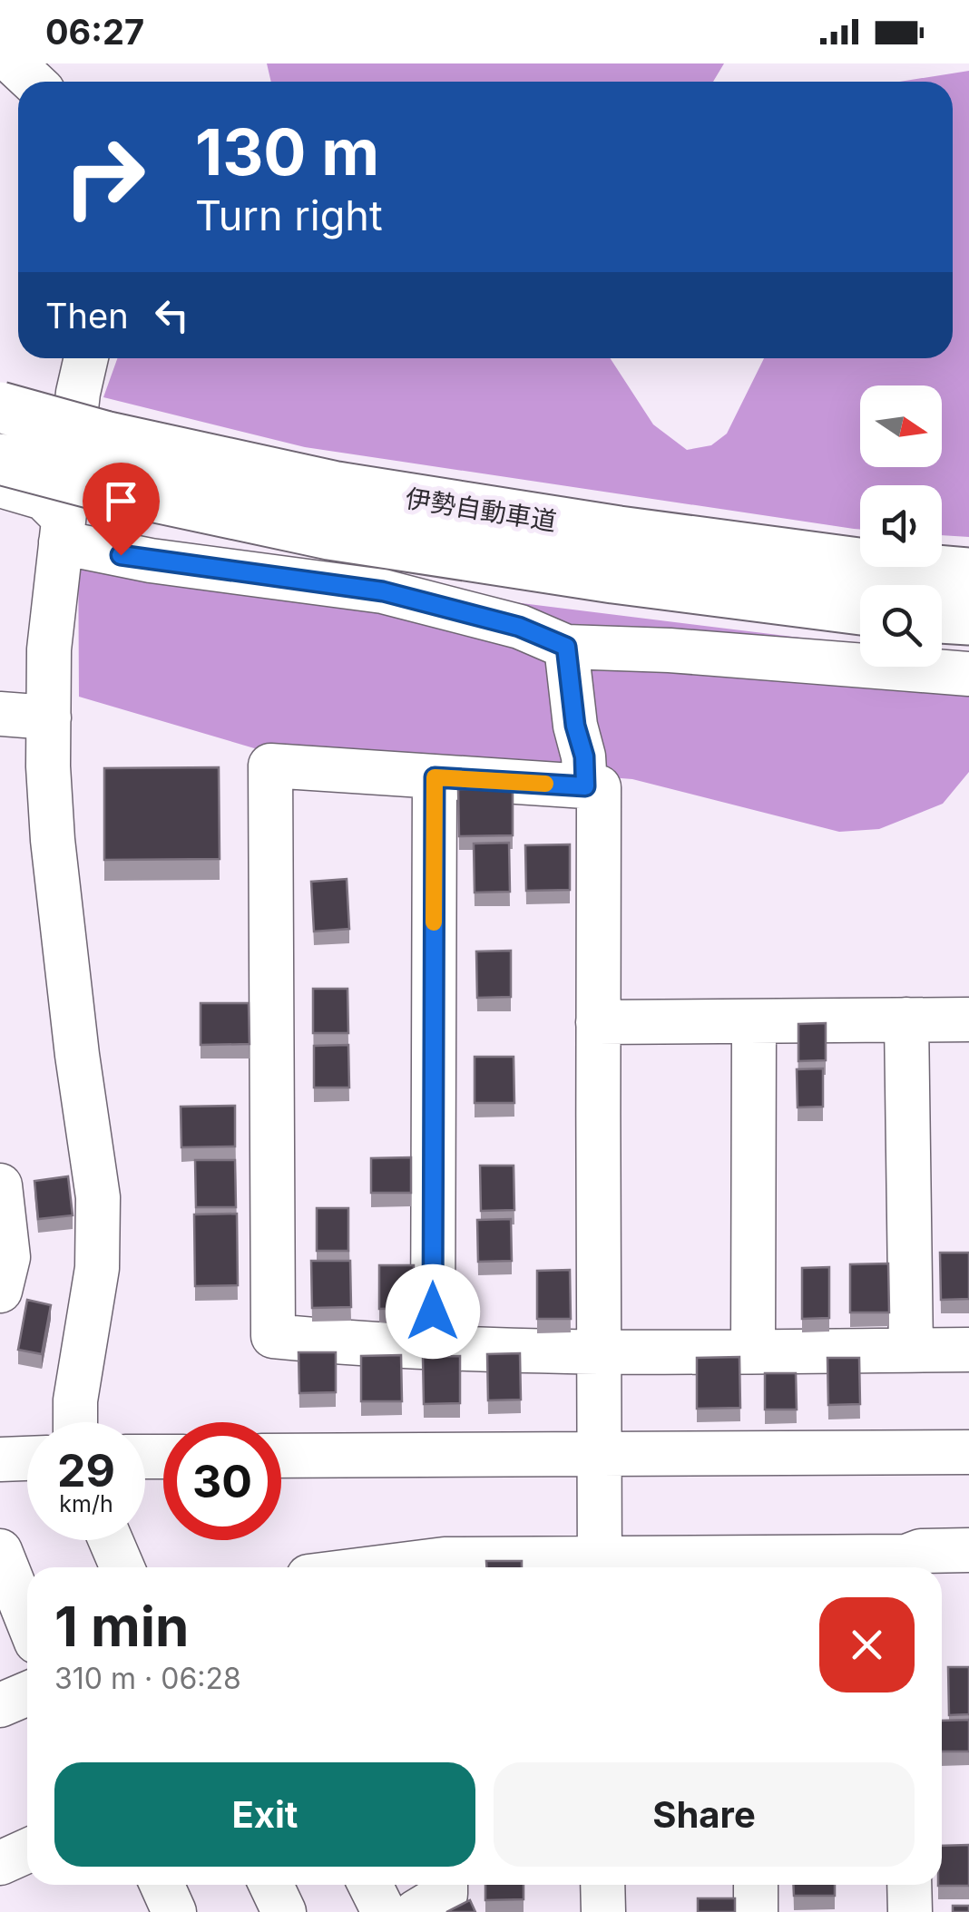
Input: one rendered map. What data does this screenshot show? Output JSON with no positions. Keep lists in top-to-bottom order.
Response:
{
  "streets": {
    "highway": ["伊勢自動車道"]
  },
  "north": "right",
  "page": {
    "status": "06:27",
    "turn": ["130 m", "Turn right"],
    "then": "Then",
    "speed": "29 km/h",
    "limit": "30",
    "heading": ["1 min", "310 m · 06:28"],
    "buttons": ["Exit", "Share"]
  }
}
